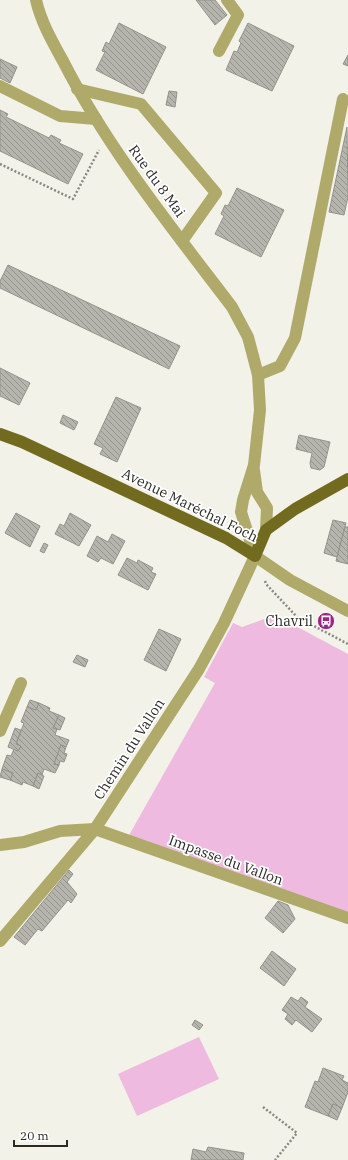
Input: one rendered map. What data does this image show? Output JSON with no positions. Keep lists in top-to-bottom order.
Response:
{
  "streets": {
    "main road": ["Avenue Maréchal Foch"],
    "street": ["Rue du 8 Mai", "Chemin du Vallon", "Impasse du Vallon"]
  },
  "crossings": [
    ["Rue du 8 Mai", "Avenue Maréchal Foch"],
    ["Rue du 8 Mai", "Chemin du Vallon"],
    ["Avenue Maréchal Foch", "Chemin du Vallon"],
    ["Chemin du Vallon", "Impasse du Vallon"]
  ],
  "places": {
    "bus stop": ["Chavril"]
  },
  "scale_bar": "20 m"
}
